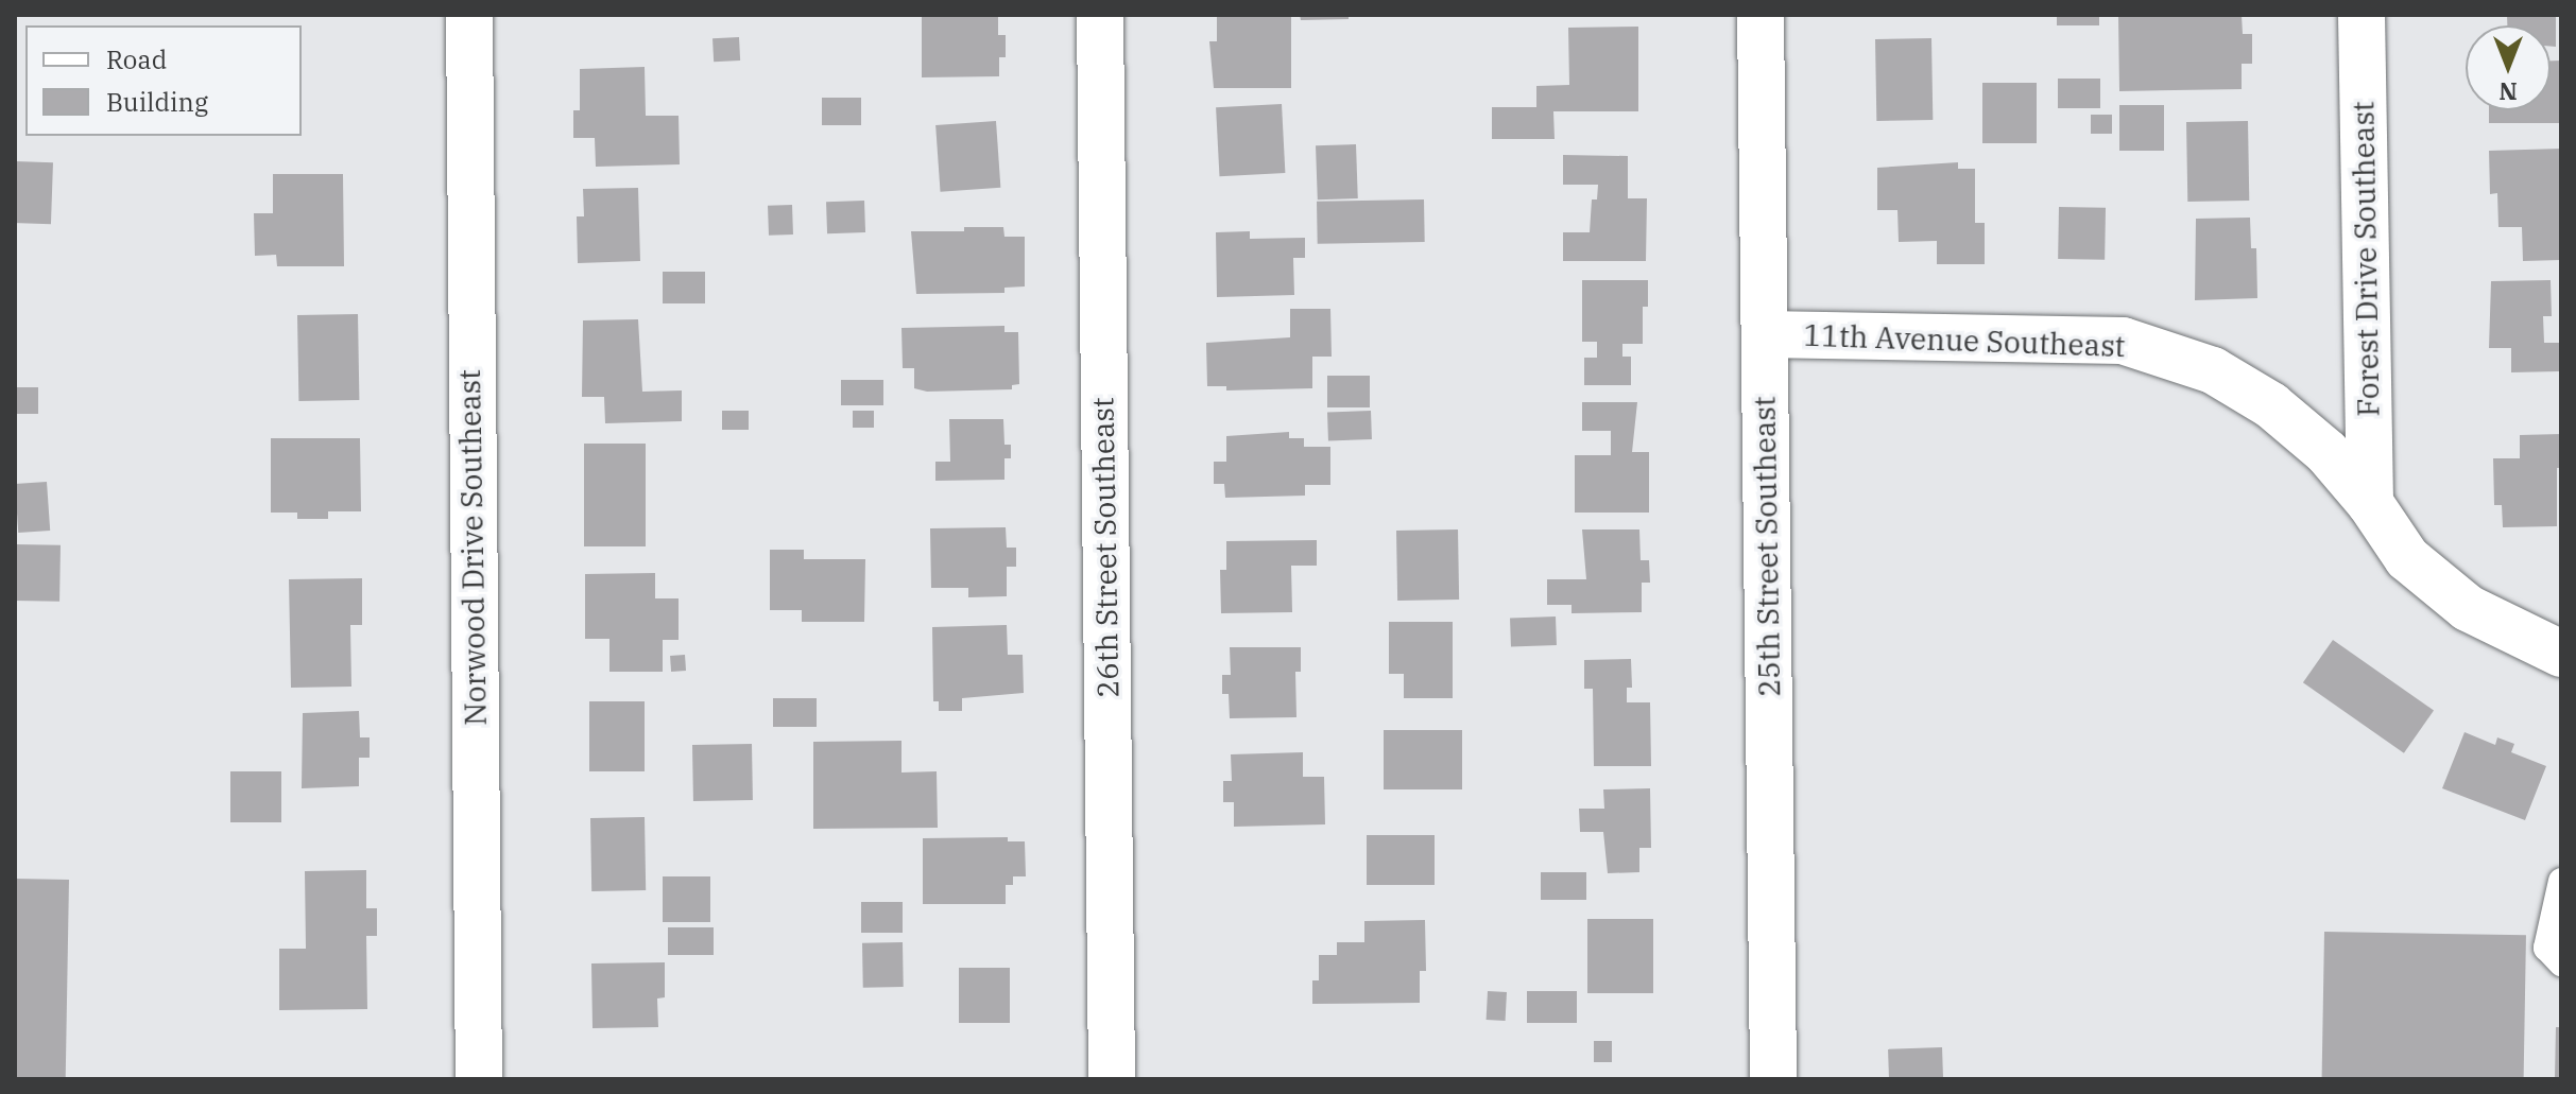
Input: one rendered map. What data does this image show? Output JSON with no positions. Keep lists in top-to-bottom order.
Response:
{
  "streets": {
    "street": [
      "Forest Drive Southeast",
      "11th Avenue Southeast",
      "25th Street Southeast",
      "Norwood Drive Southeast",
      "26th Street Southeast"
    ]
  },
  "crossings": [
    ["Forest Drive Southeast", "11th Avenue Southeast"],
    ["11th Avenue Southeast", "25th Street Southeast"]
  ],
  "legend": ["Road", "Building"],
  "north": "bottom"
}
